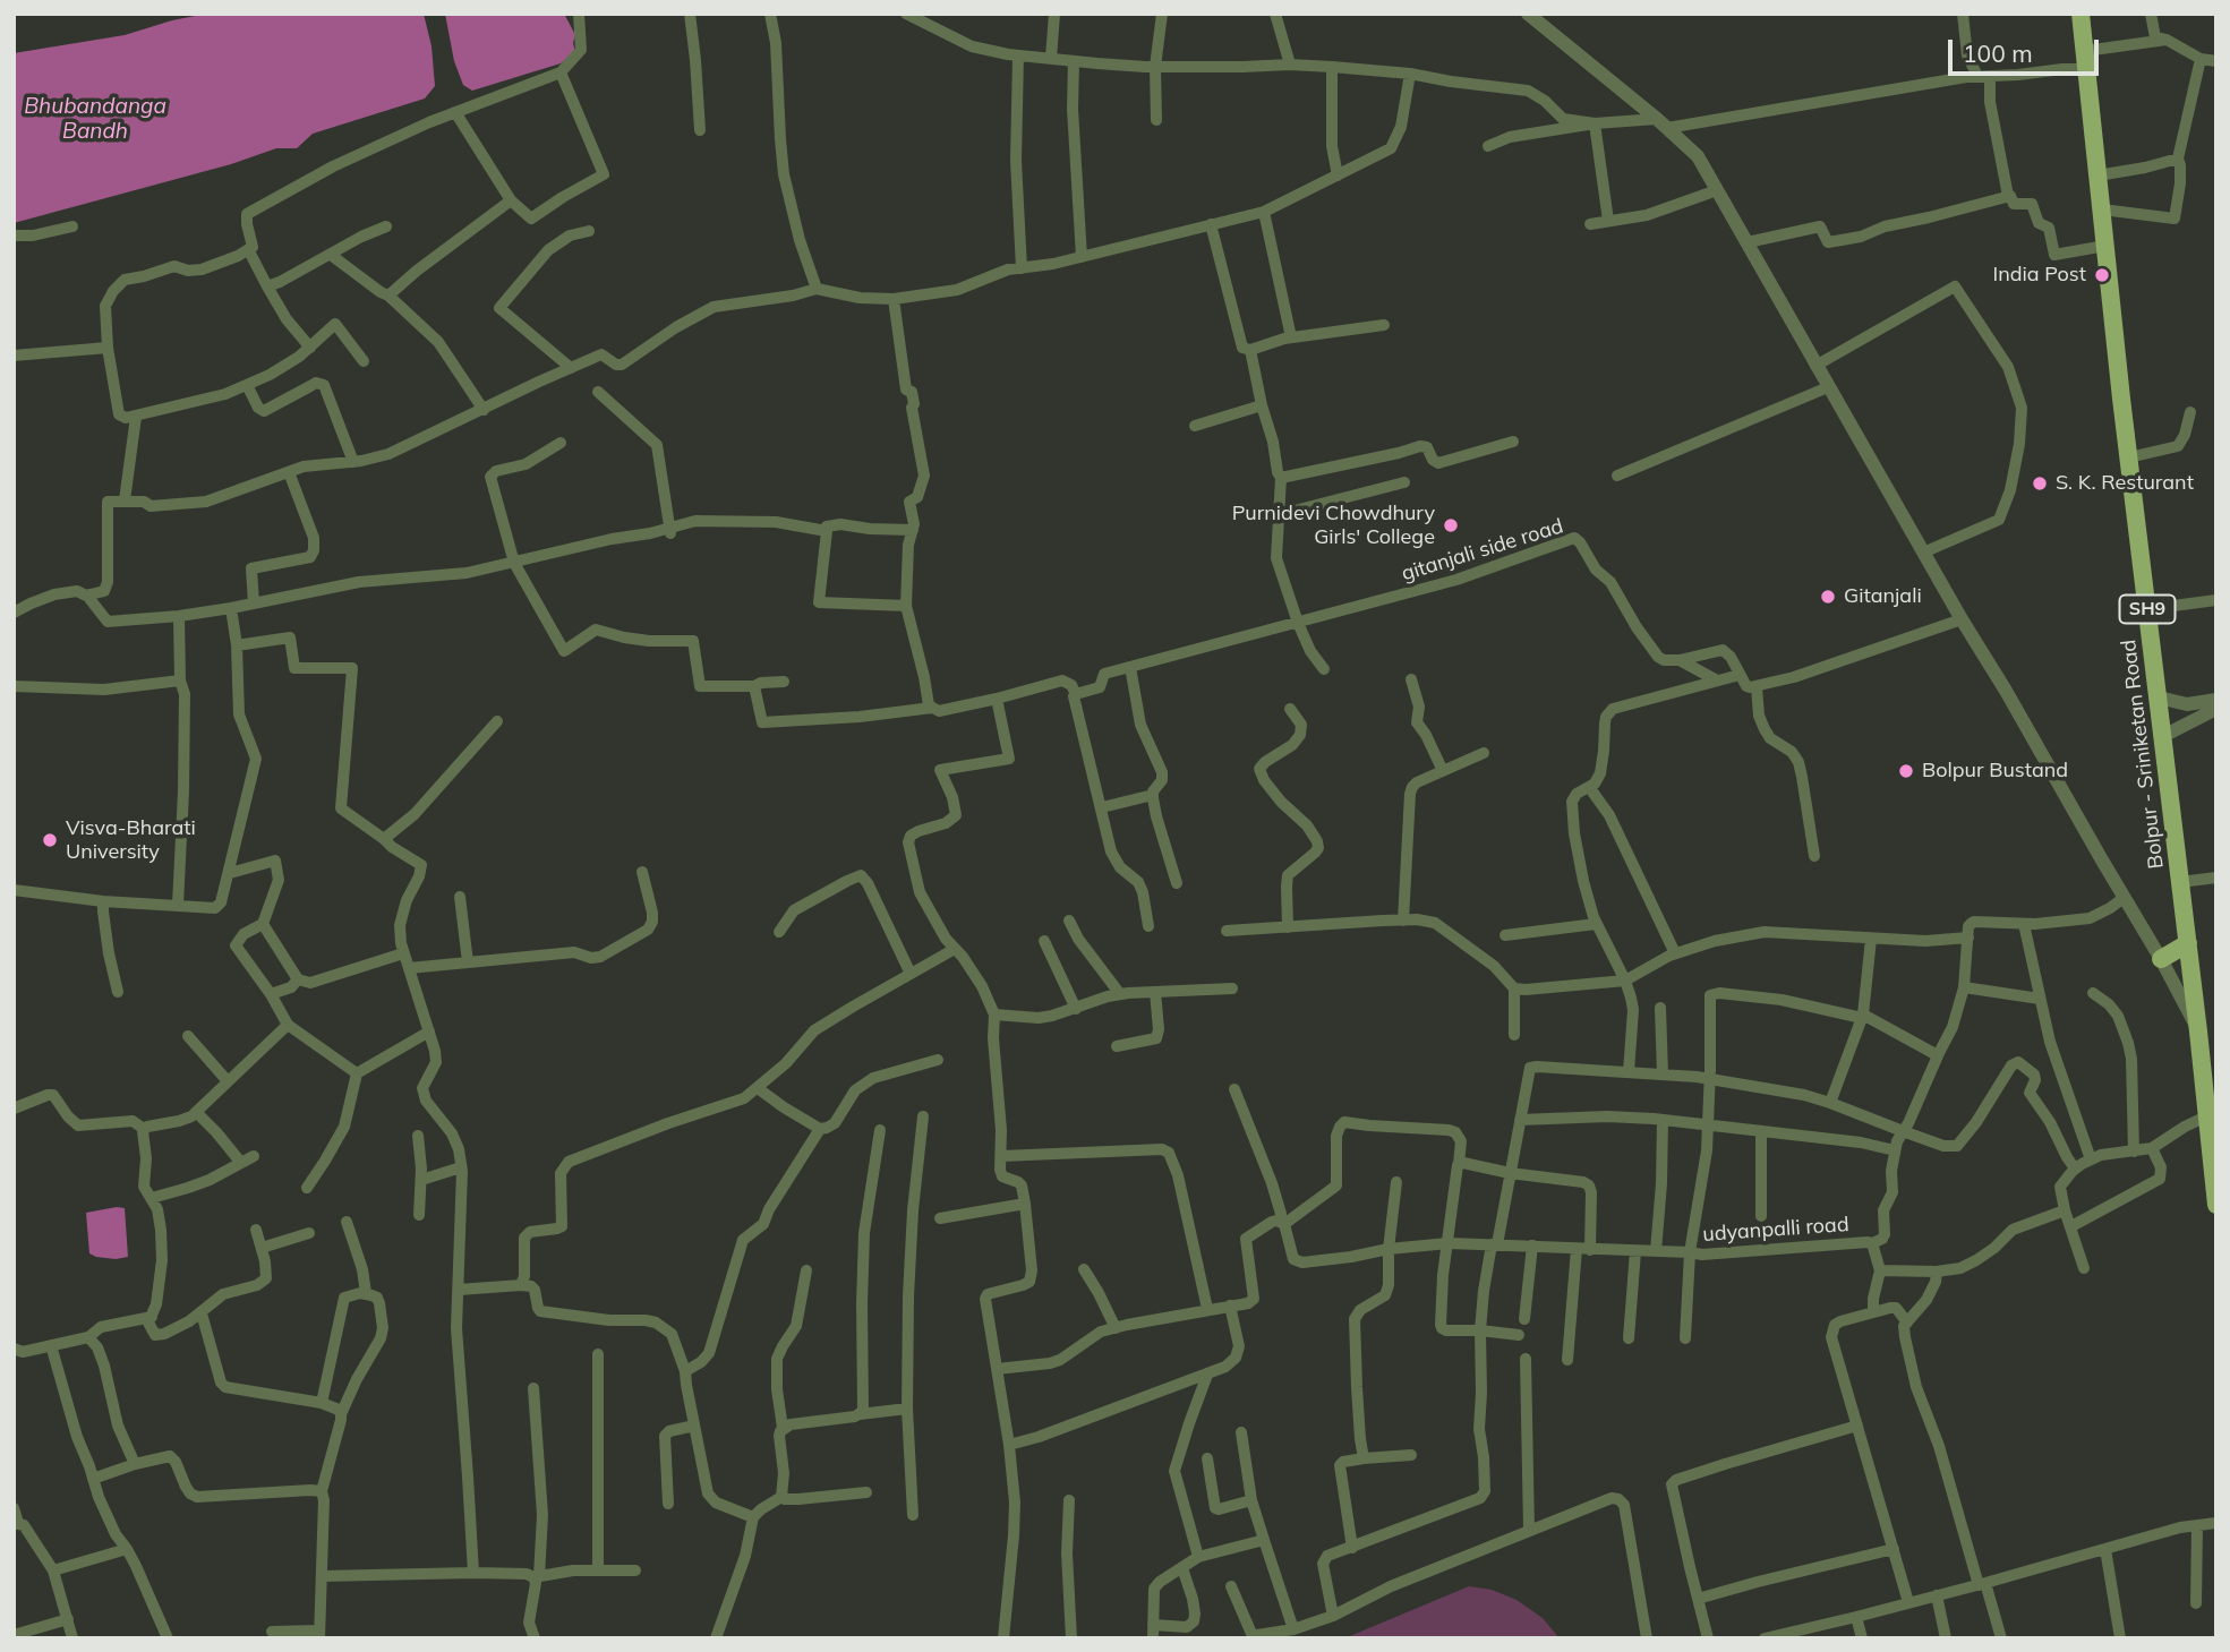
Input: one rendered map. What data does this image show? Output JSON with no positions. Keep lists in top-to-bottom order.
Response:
{
  "streets": {
    "main road": ["SH9", "Bolpur - Sriniketan Road"],
    "street": ["gitanjali side road", "udyanpalli road"]
  },
  "water": ["Bhubandanga Bandh"],
  "places": [
    "India Post",
    "S. K. Resturant",
    "Purnidevi Chowdhury Girls' College",
    "Gitanjali",
    "Bolpur Bustand",
    "Visva-Bharati University"
  ],
  "scale_bar": "100 m"
}
